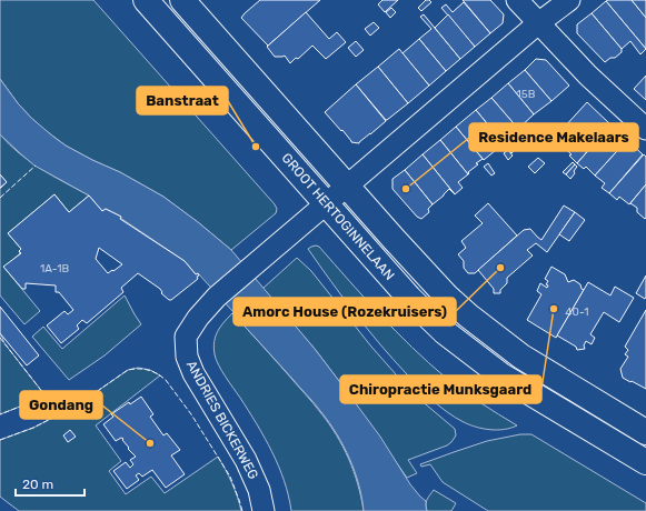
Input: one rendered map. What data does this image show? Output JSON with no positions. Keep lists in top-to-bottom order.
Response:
{
  "streets": {
    "main road": ["GROOT HERTOGINNELAAN"],
    "street": ["ANDRIES BICKERWEG"]
  },
  "crossings": [
    ["GROOT HERTOGINNELAAN", "ANDRIES BICKERWEG"]
  ],
  "places": [
    "Banstraat",
    "Residence Makelaars",
    "Amorc House (Rozekruisers)",
    "Chiropractie Munksgaard",
    "Gondang"
  ],
  "house_numbers": ["15B", "1A-1B", "40-1"],
  "scale_bar": "20 m"
}
